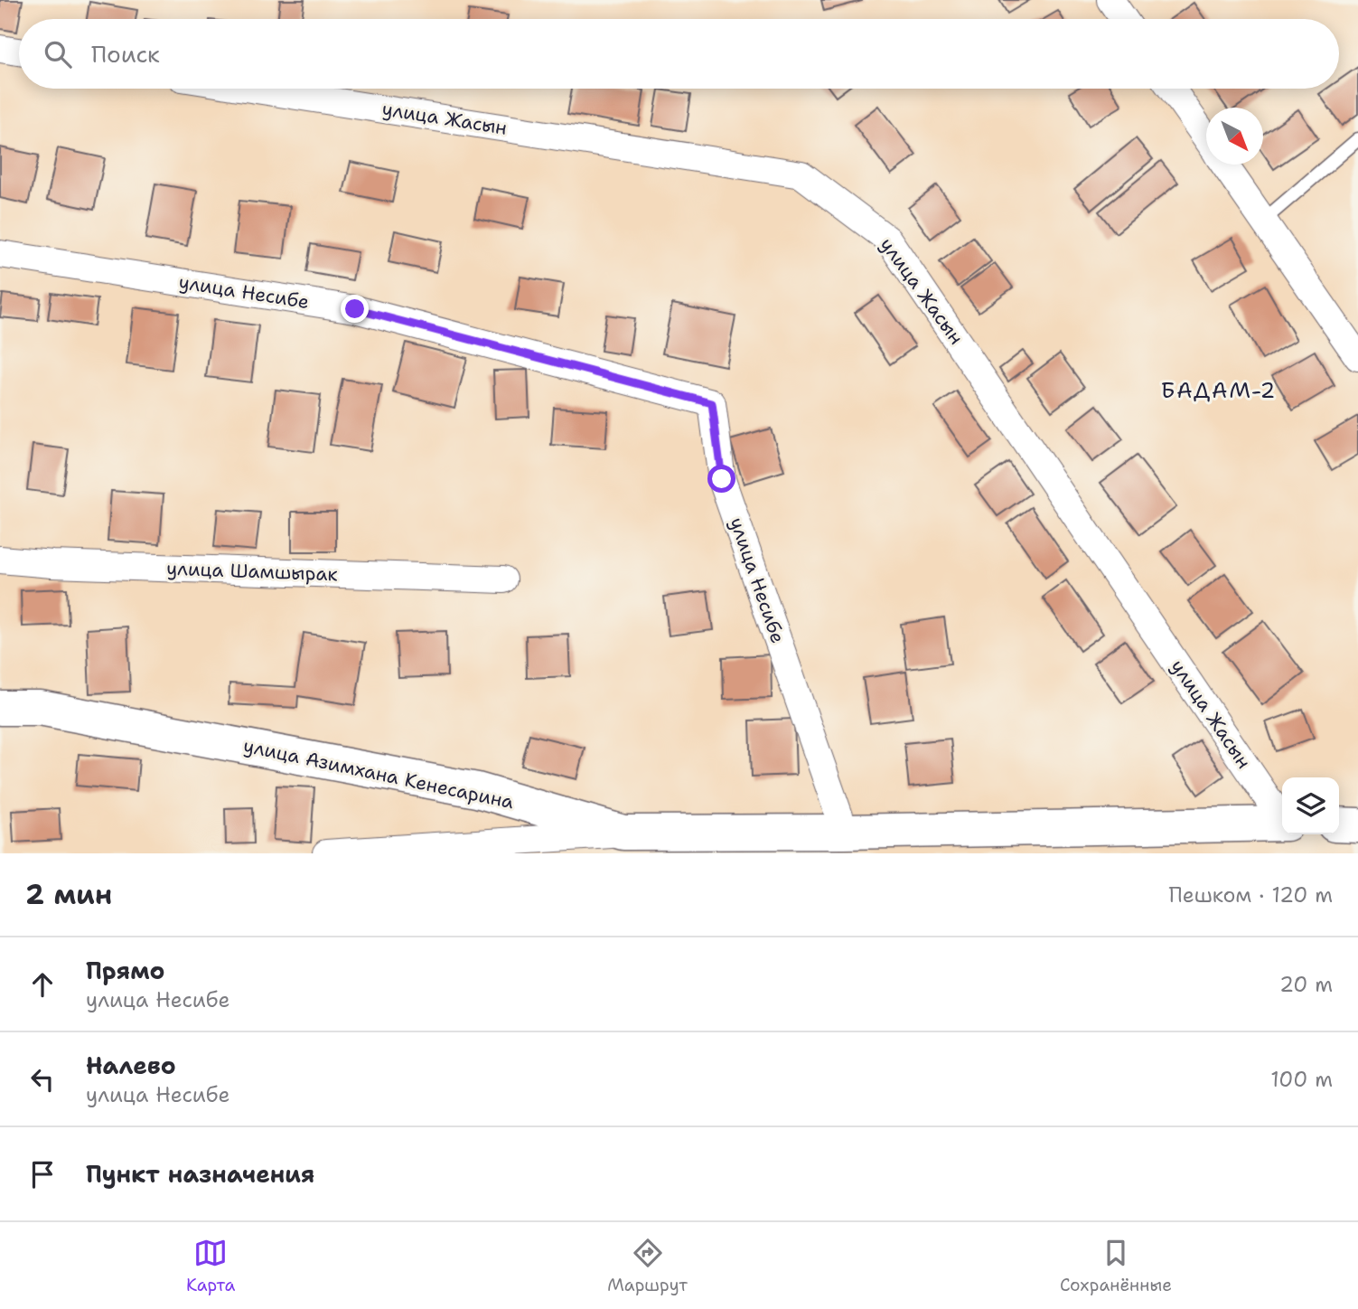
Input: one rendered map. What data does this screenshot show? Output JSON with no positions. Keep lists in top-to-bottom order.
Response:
{
  "streets": {
    "street": [
      "улица Жасын",
      "улица Несибе",
      "улица Шамшырак",
      "улица Азимхана Кенесарина"
    ]
  },
  "crossings": [
    ["улица Несибе", "улица Азимхана Кенесарина"]
  ],
  "districts": ["БАДАМ-2"],
  "north": "bottom right",
  "page": {
    "search": "Поиск",
    "heading": ["2 мин", "Пешком · 120 m"],
    "list": [
      ["Прямо", "улица Несибе", "20 m"],
      ["Налево", "улица Несибе", "100 m"],
      "Пункт назначения"
    ],
    "nav": ["Карта", "Маршрут", "Сохранённые"]
  }
}
